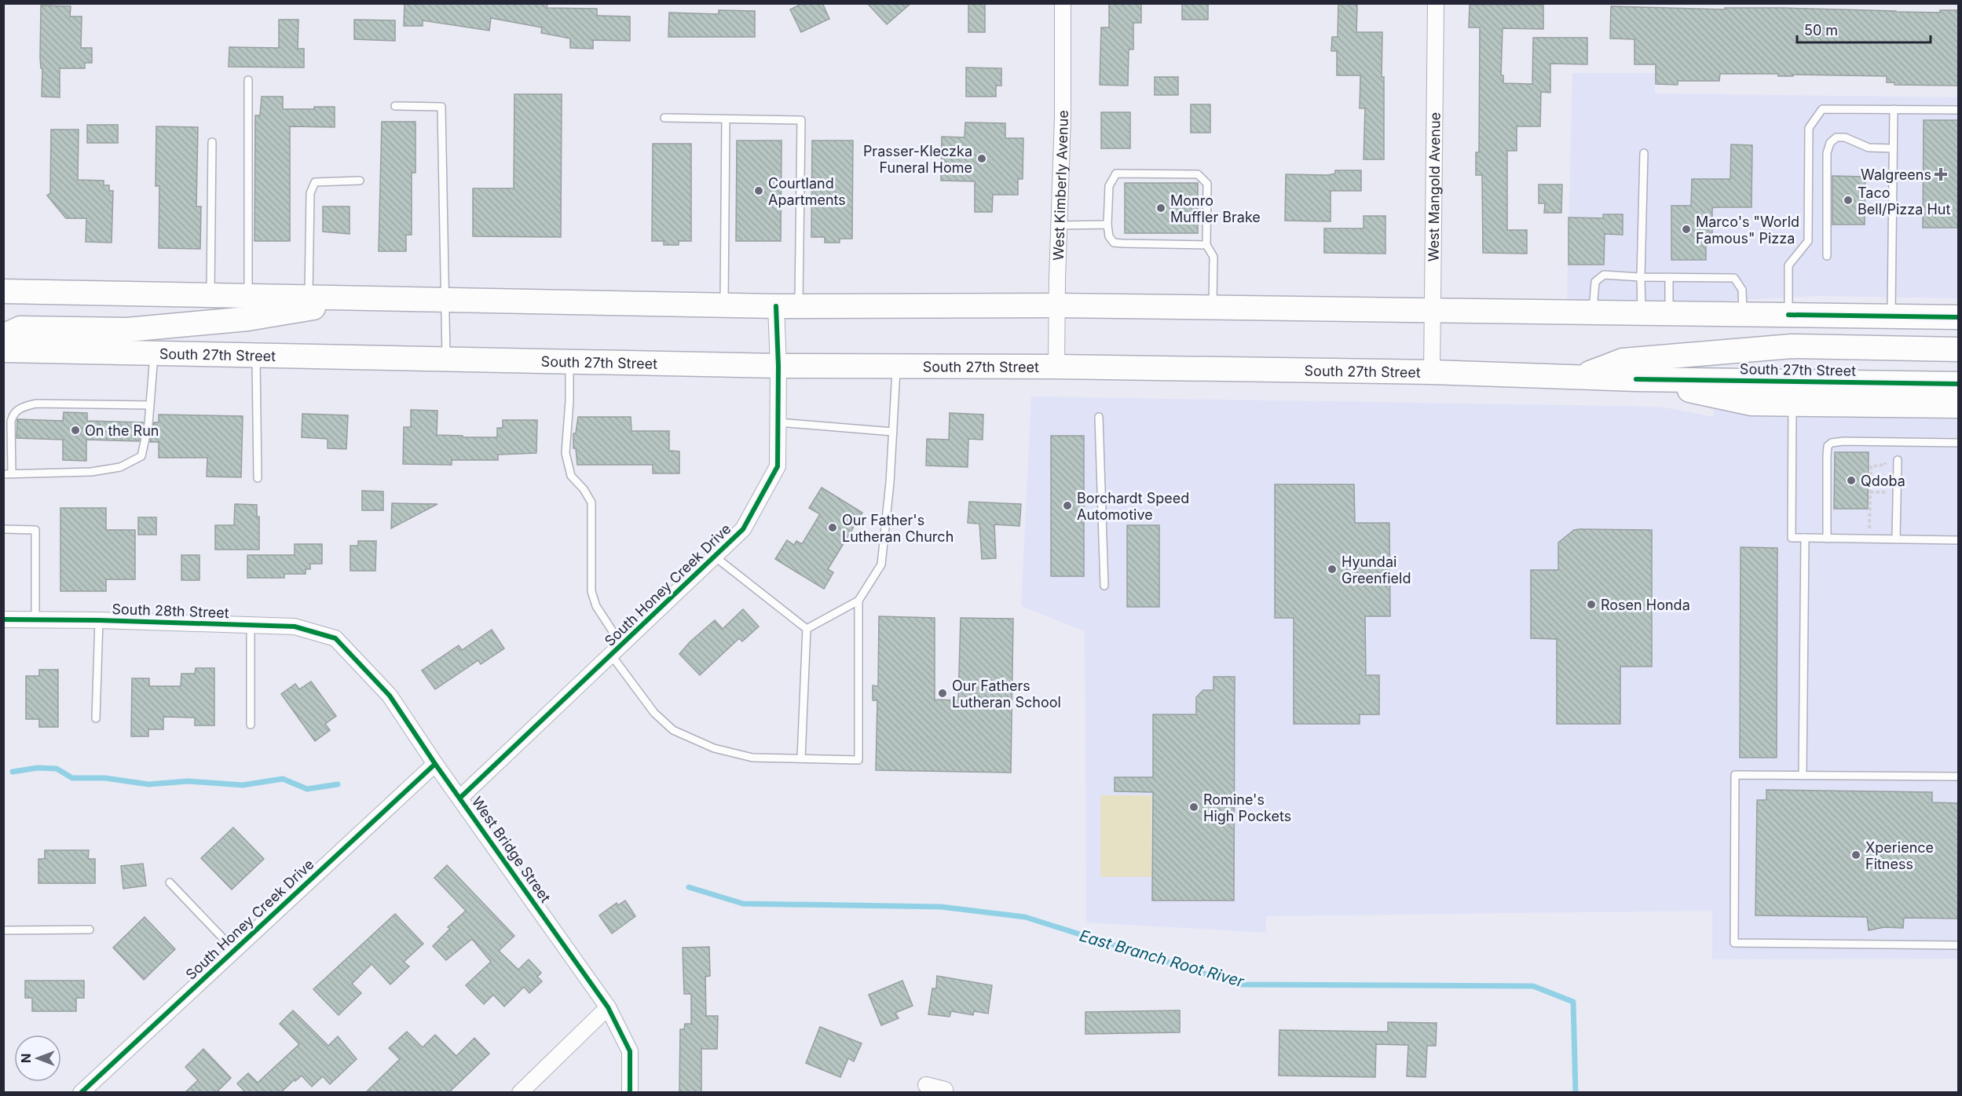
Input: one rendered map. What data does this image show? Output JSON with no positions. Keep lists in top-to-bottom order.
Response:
{
  "streets": {
    "main road": ["South 27th Street"],
    "street": [
      "West Kimberly Avenue",
      "West Mangold Avenue",
      "South Honey Creek Drive",
      "South 28th Street",
      "West Bridge Street"
    ]
  },
  "crossings": [
    ["West Kimberly Avenue", "South 27th Street"],
    ["West Mangold Avenue", "South 27th Street"],
    ["South 27th Street", "South Honey Creek Drive"],
    ["South Honey Creek Drive", "West Bridge Street"],
    ["South 28th Street", "West Bridge Street"]
  ],
  "water": ["East Branch Root River"],
  "places": {
    "other": [
      "Prasser-Kleczka Funeral Home",
      "Courtland Apartments",
      "Taco Bell/Pizza Hut",
      "Monro Muffler Brake",
      "Marco's \"World Famous\" Pizza",
      "On the Run",
      "Qdoba",
      "Borchardt Speed Automotive",
      "Our Father's Lutheran Church",
      "Hyundai Greenfield",
      "Rosen Honda",
      "Our Fathers Lutheran School",
      "Romine's High Pockets",
      "Xperience Fitness"
    ],
    "health": ["Walgreens"]
  },
  "scale_bar": "50 m",
  "north": "left"
}
